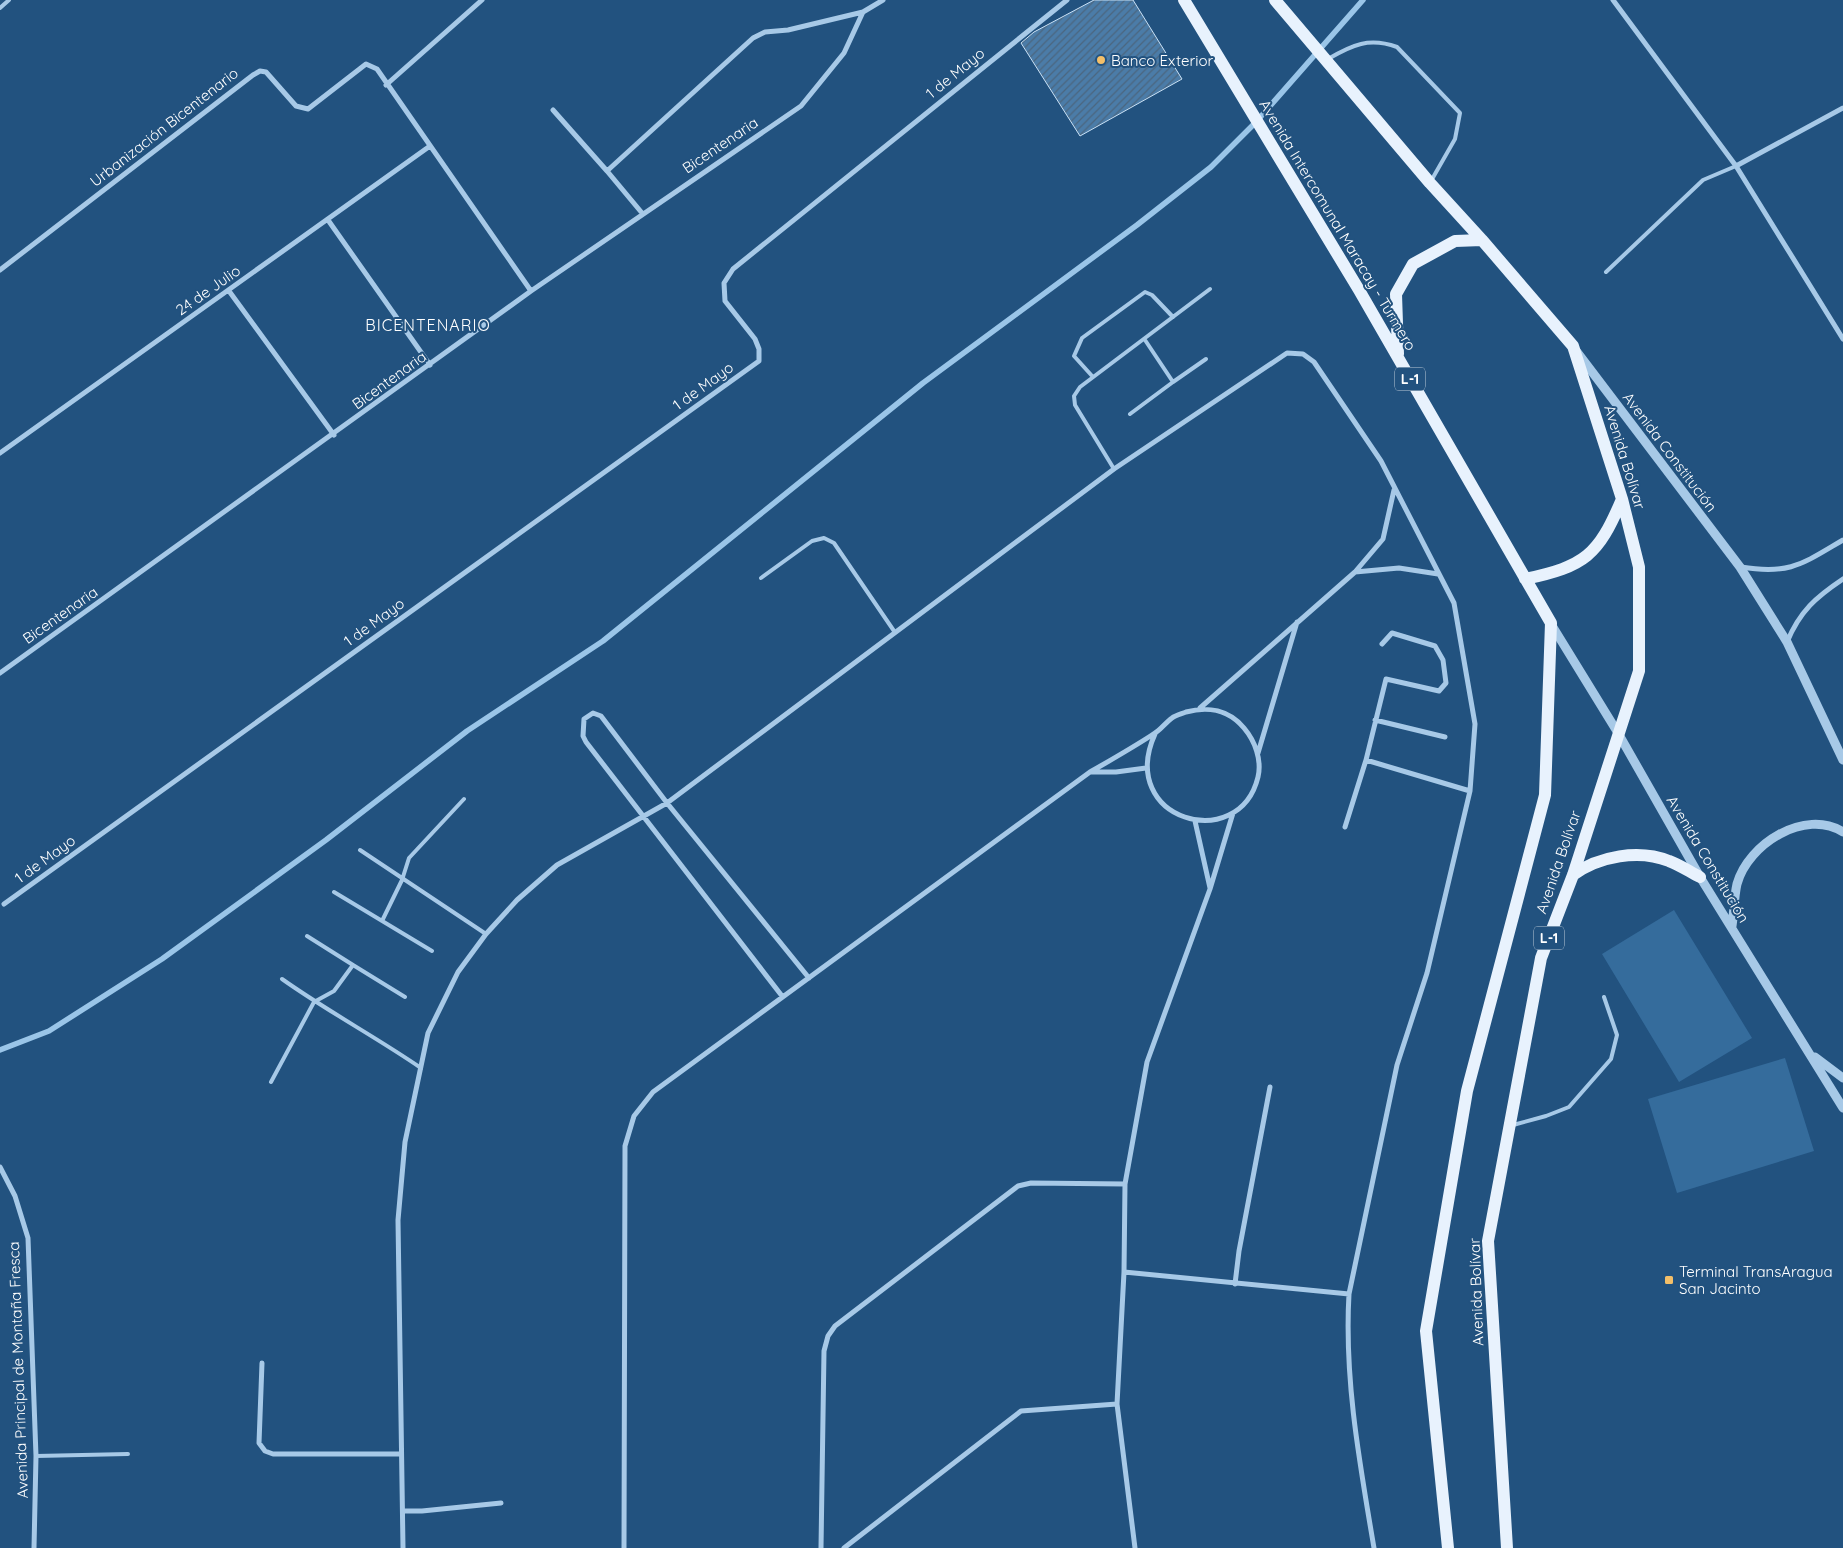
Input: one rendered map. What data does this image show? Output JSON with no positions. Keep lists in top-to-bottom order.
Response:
{
  "streets": {
    "main road": ["Avenida Intercomunal Maracay - Turmero", "L-1", "Avenida Bolívar"],
    "street": [
      "1 de Mayo",
      "Urbanización Bicentenario",
      "Bicentenaria",
      "24 de Julio",
      "Avenida Constitución",
      "Avenida Principal de Montaña Fresca"
    ]
  },
  "crossings": [
    ["Avenida Intercomunal Maracay - Turmero", "Avenida Constitución"],
    ["Avenida Intercomunal Maracay - Turmero", "Avenida Bolívar"],
    ["L-1", "Avenida Constitución"],
    ["L-1", "Avenida Bolívar"],
    ["Avenida Constitución", "Avenida Bolívar"]
  ],
  "districts": ["BICENTENARIO"],
  "places": {
    "other": ["Banco Exterior"],
    "transit": ["Terminal TransAragua San Jacinto"]
  }
}
